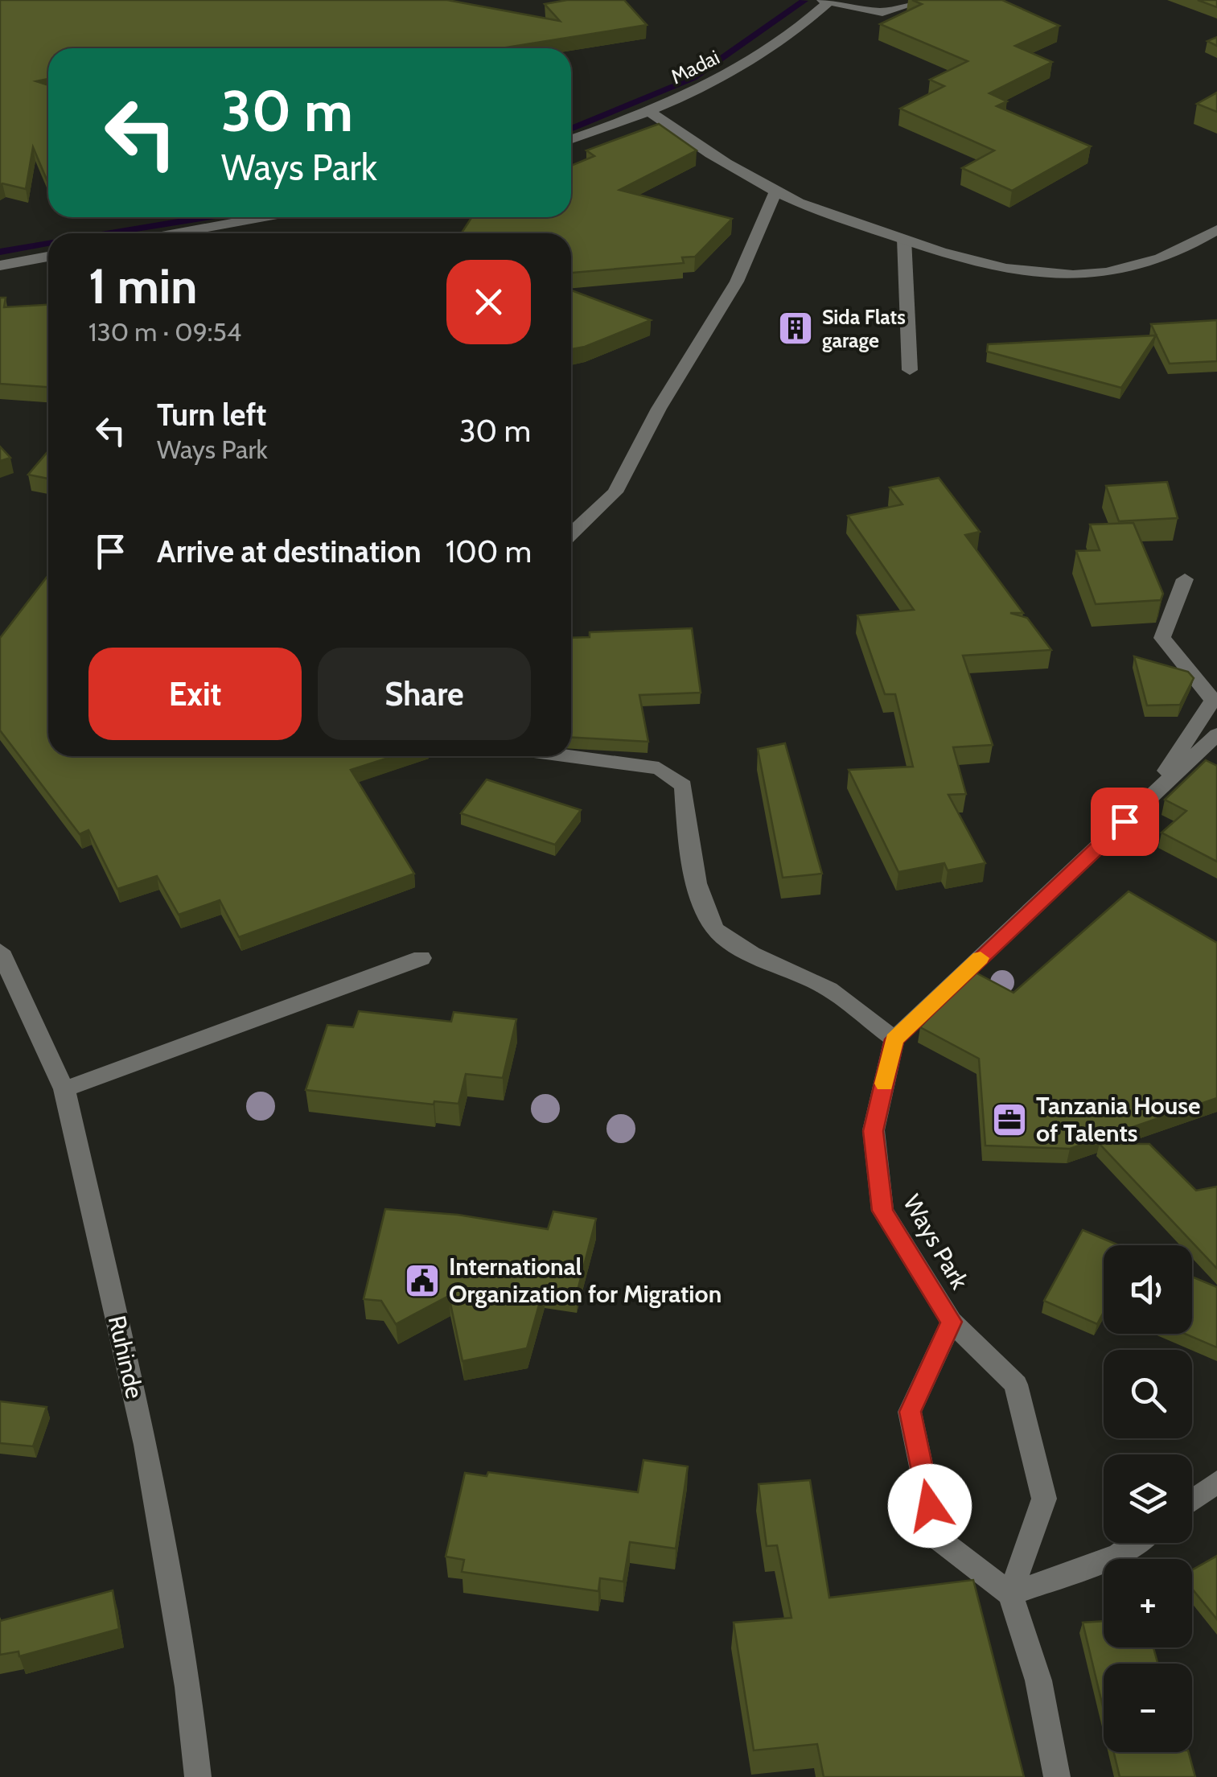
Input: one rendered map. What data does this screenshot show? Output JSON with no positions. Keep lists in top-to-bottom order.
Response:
{
  "streets": {
    "street": ["Madai", "Ways Park", "Ruhinde"]
  },
  "places": {
    "building": ["Sida Flats garage"],
    "office": ["Tanzania House of Talents"],
    "public building": ["International Organization for Migration"]
  },
  "page": {
    "turn": ["30 m", "Ways Park"],
    "heading": ["1 min", "130 m · 09:54"],
    "list": [
      {
        "name": "Turn left",
        "note": "Ways Park",
        "value": "30 m"
      },
      {
        "name": "Arrive at destination",
        "value": "100 m"
      }
    ],
    "buttons": ["Exit", "Share"],
    "map_buttons": ["+", "−"]
  }
}
